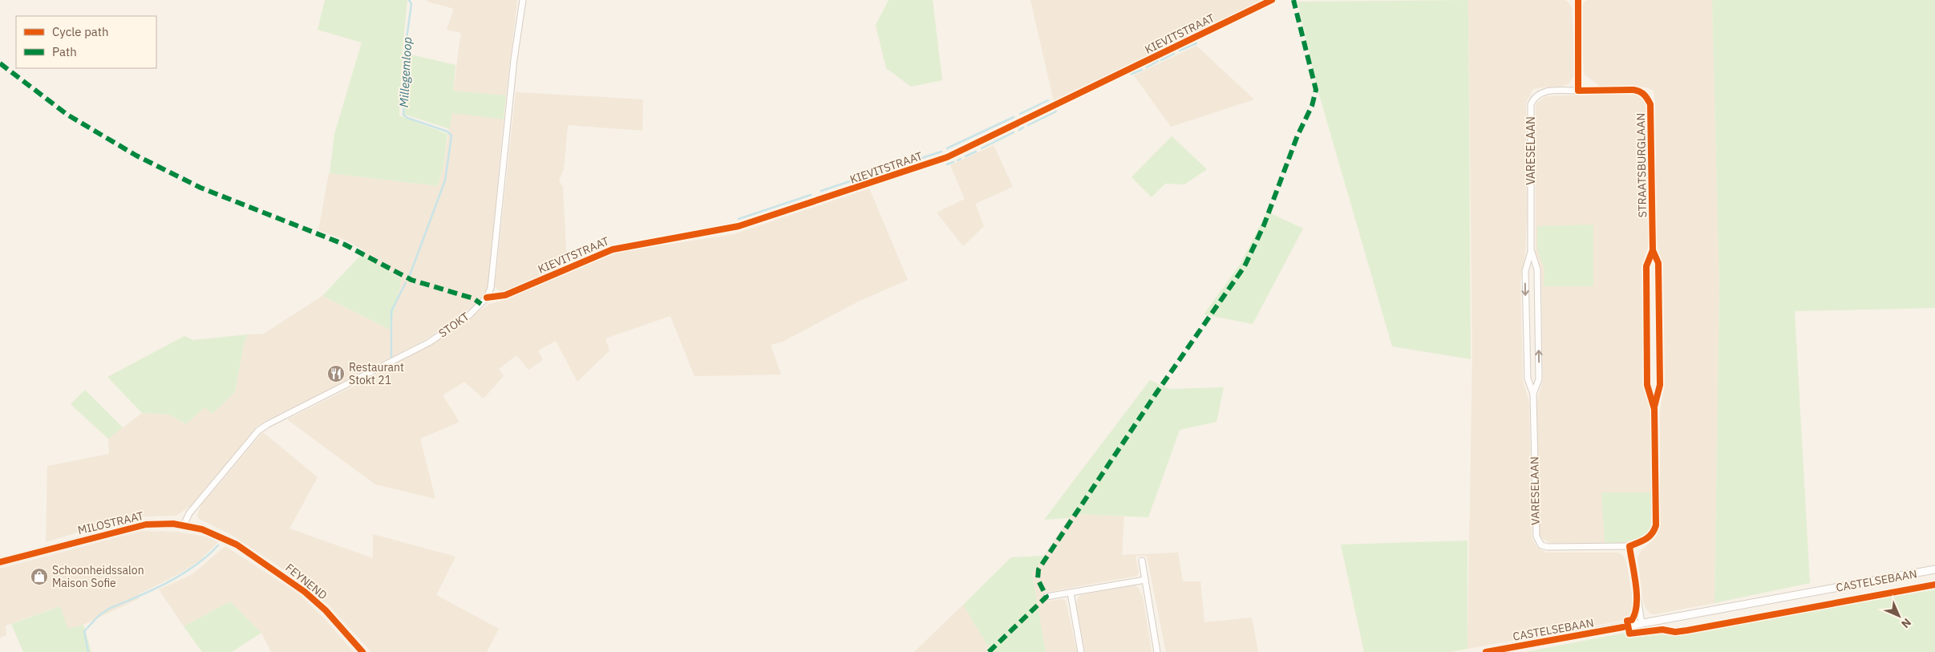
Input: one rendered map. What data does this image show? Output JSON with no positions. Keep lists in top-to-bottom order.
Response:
{
  "streets": {
    "street": [
      "KIEVITSTRAAT",
      "VARESELAAN",
      "STRAATSBURGLAAN",
      "STOKT",
      "MILOSTRAAT",
      "CASTELSEBAAN",
      "FEYNEND"
    ]
  },
  "crossings": [
    ["KIEVITSTRAAT", "STOKT"],
    ["VARESELAAN", "STRAATSBURGLAAN"],
    ["STOKT", "MILOSTRAAT"],
    ["MILOSTRAAT", "FEYNEND"]
  ],
  "water": ["Millegemloop"],
  "places": {
    "restaurant": ["Restaurant Stokt 21"],
    "shop": ["Schoonheidssalon Maison Sofie"]
  },
  "legend": ["Cycle path", "Path"],
  "north": "bottom right"
}
